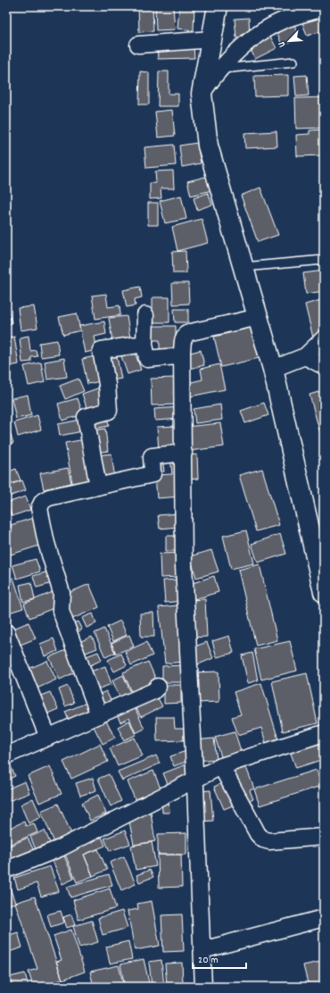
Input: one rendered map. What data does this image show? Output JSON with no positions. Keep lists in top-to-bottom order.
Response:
{
  "scale_bar": "20 m",
  "north": "bottom left"
}
